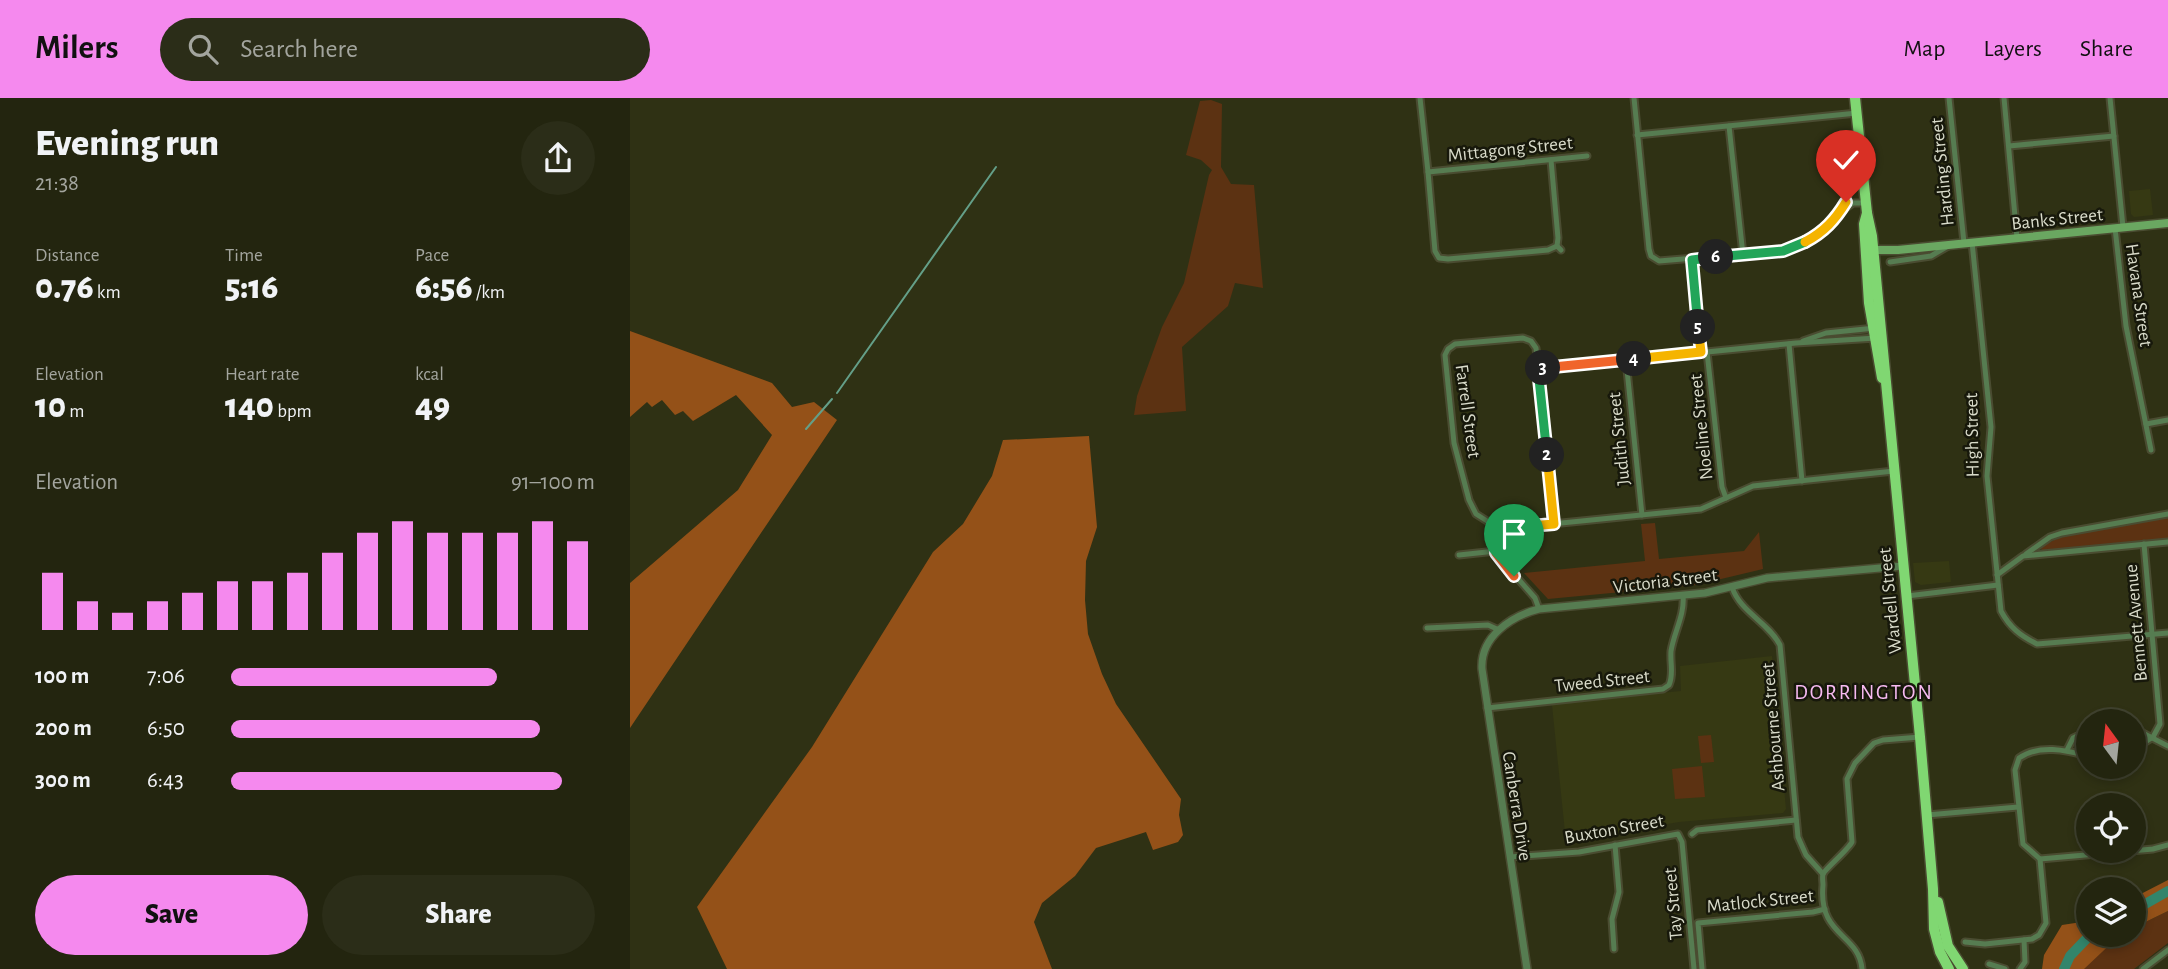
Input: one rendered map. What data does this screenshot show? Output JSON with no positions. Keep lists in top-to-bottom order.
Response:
{
  "streets": {
    "highway": ["Wardell Street"],
    "main road": ["Banks Street"],
    "street": [
      "Mittagong Street",
      "Harding Street",
      "Havana Street",
      "Farrell Street",
      "Noeline Street",
      "High Street",
      "Judith Street",
      "Victoria Street",
      "Bennett Avenue",
      "Tweed Street",
      "Ashbourne Street",
      "Canberra Drive",
      "Buxton Street",
      "Matlock Street",
      "Tay Street"
    ]
  },
  "crossings": [
    ["Harding Street", "Banks Street"],
    ["Harding Street", "High Street"],
    ["Banks Street", "Havana Street"],
    ["Banks Street", "High Street"],
    ["Banks Street", "Wardell Street"],
    ["High Street", "Bennett Avenue"],
    ["Victoria Street", "Wardell Street"],
    ["Victoria Street", "Tweed Street"],
    ["Victoria Street", "Ashbourne Street"],
    ["Victoria Street", "Canberra Drive"],
    ["Tweed Street", "Canberra Drive"],
    ["Ashbourne Street", "Buxton Street"],
    ["Canberra Drive", "Buxton Street"],
    ["Buxton Street", "Tay Street"],
    ["Matlock Street", "Tay Street"]
  ],
  "districts": ["DORRINGTON"],
  "north": "top",
  "page": {
    "header": "Milers",
    "search": "Search here",
    "nav": ["Map", "Layers", "Share"],
    "heading": ["Evening run", "21:38"],
    "stats": [
      ["Distance", "0.76 km"],
      ["Time", "5:16"],
      ["Pace", "6:56 /km"],
      ["Elevation", "10 m"],
      ["Heart rate", "140 bpm"],
      ["kcal", "49"]
    ],
    "pins": [
      "6",
      "5",
      "4",
      "3",
      "2"
    ],
    "chart": ["Elevation", "91–100 m"],
    "list": [
      {
        "name": "100 m",
        "note": "7:06"
      },
      {
        "name": "200 m",
        "note": "6:50"
      },
      {
        "name": "300 m",
        "note": "6:43"
      }
    ],
    "buttons": ["Save", "Share"]
  }
}
